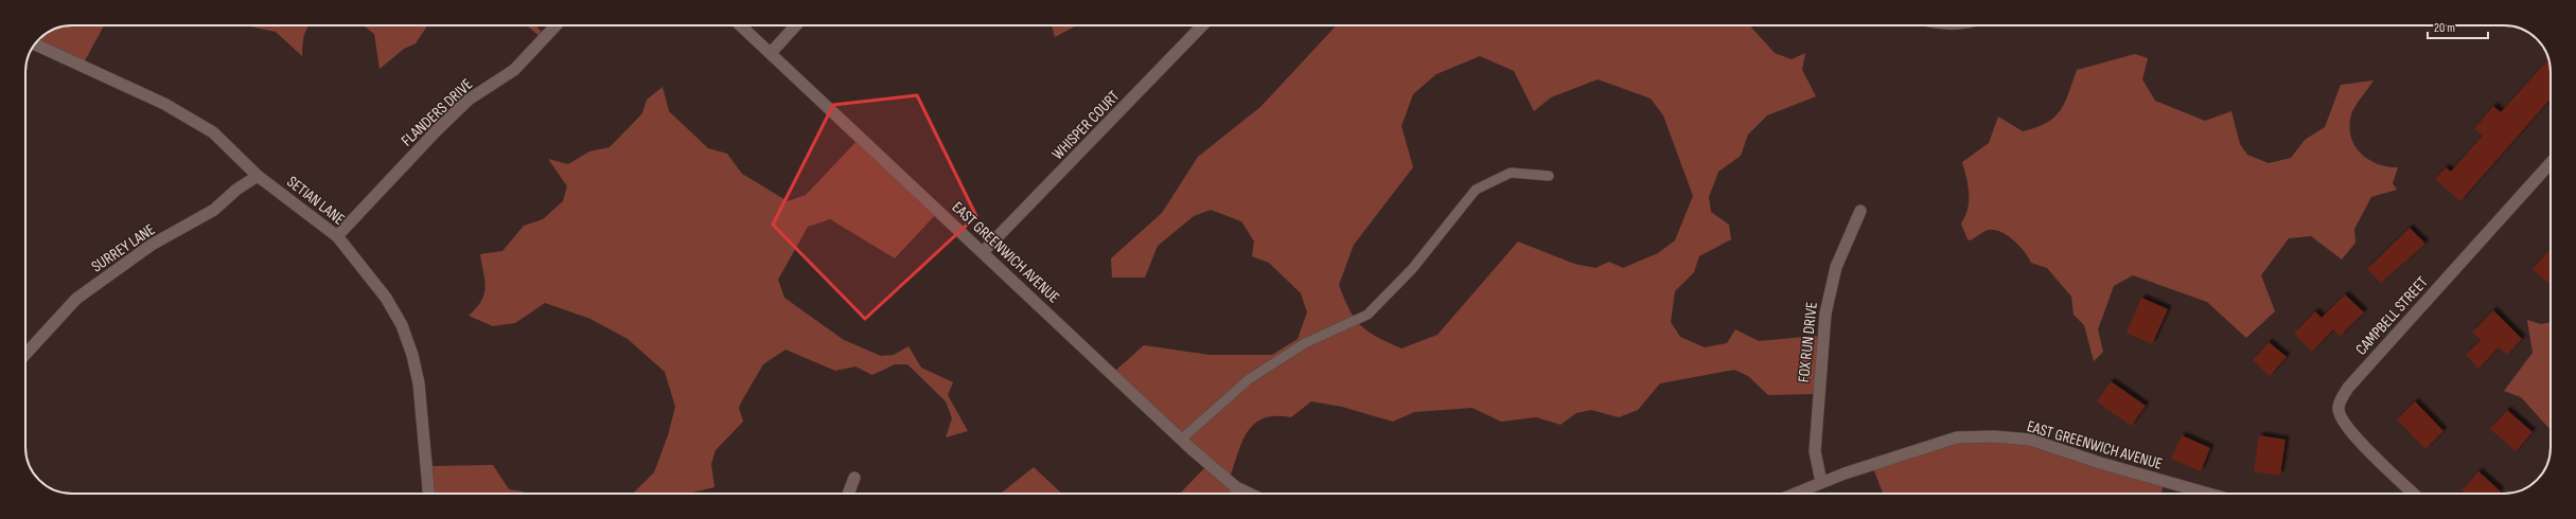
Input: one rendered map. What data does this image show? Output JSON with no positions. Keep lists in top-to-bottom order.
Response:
{
  "streets": {
    "street": [
      "FLANDERS DRIVE",
      "WHISPER COURT",
      "SETIAN LANE",
      "SURREY LANE",
      "EAST GREENWICH AVENUE",
      "CAMPBELL STREET",
      "FOX RUN DRIVE"
    ]
  },
  "crossings": [
    ["FLANDERS DRIVE", "SETIAN LANE"],
    ["WHISPER COURT", "EAST GREENWICH AVENUE"],
    ["SETIAN LANE", "SURREY LANE"],
    ["EAST GREENWICH AVENUE", "FOX RUN DRIVE"]
  ],
  "scale_bar": "20 m"
}
